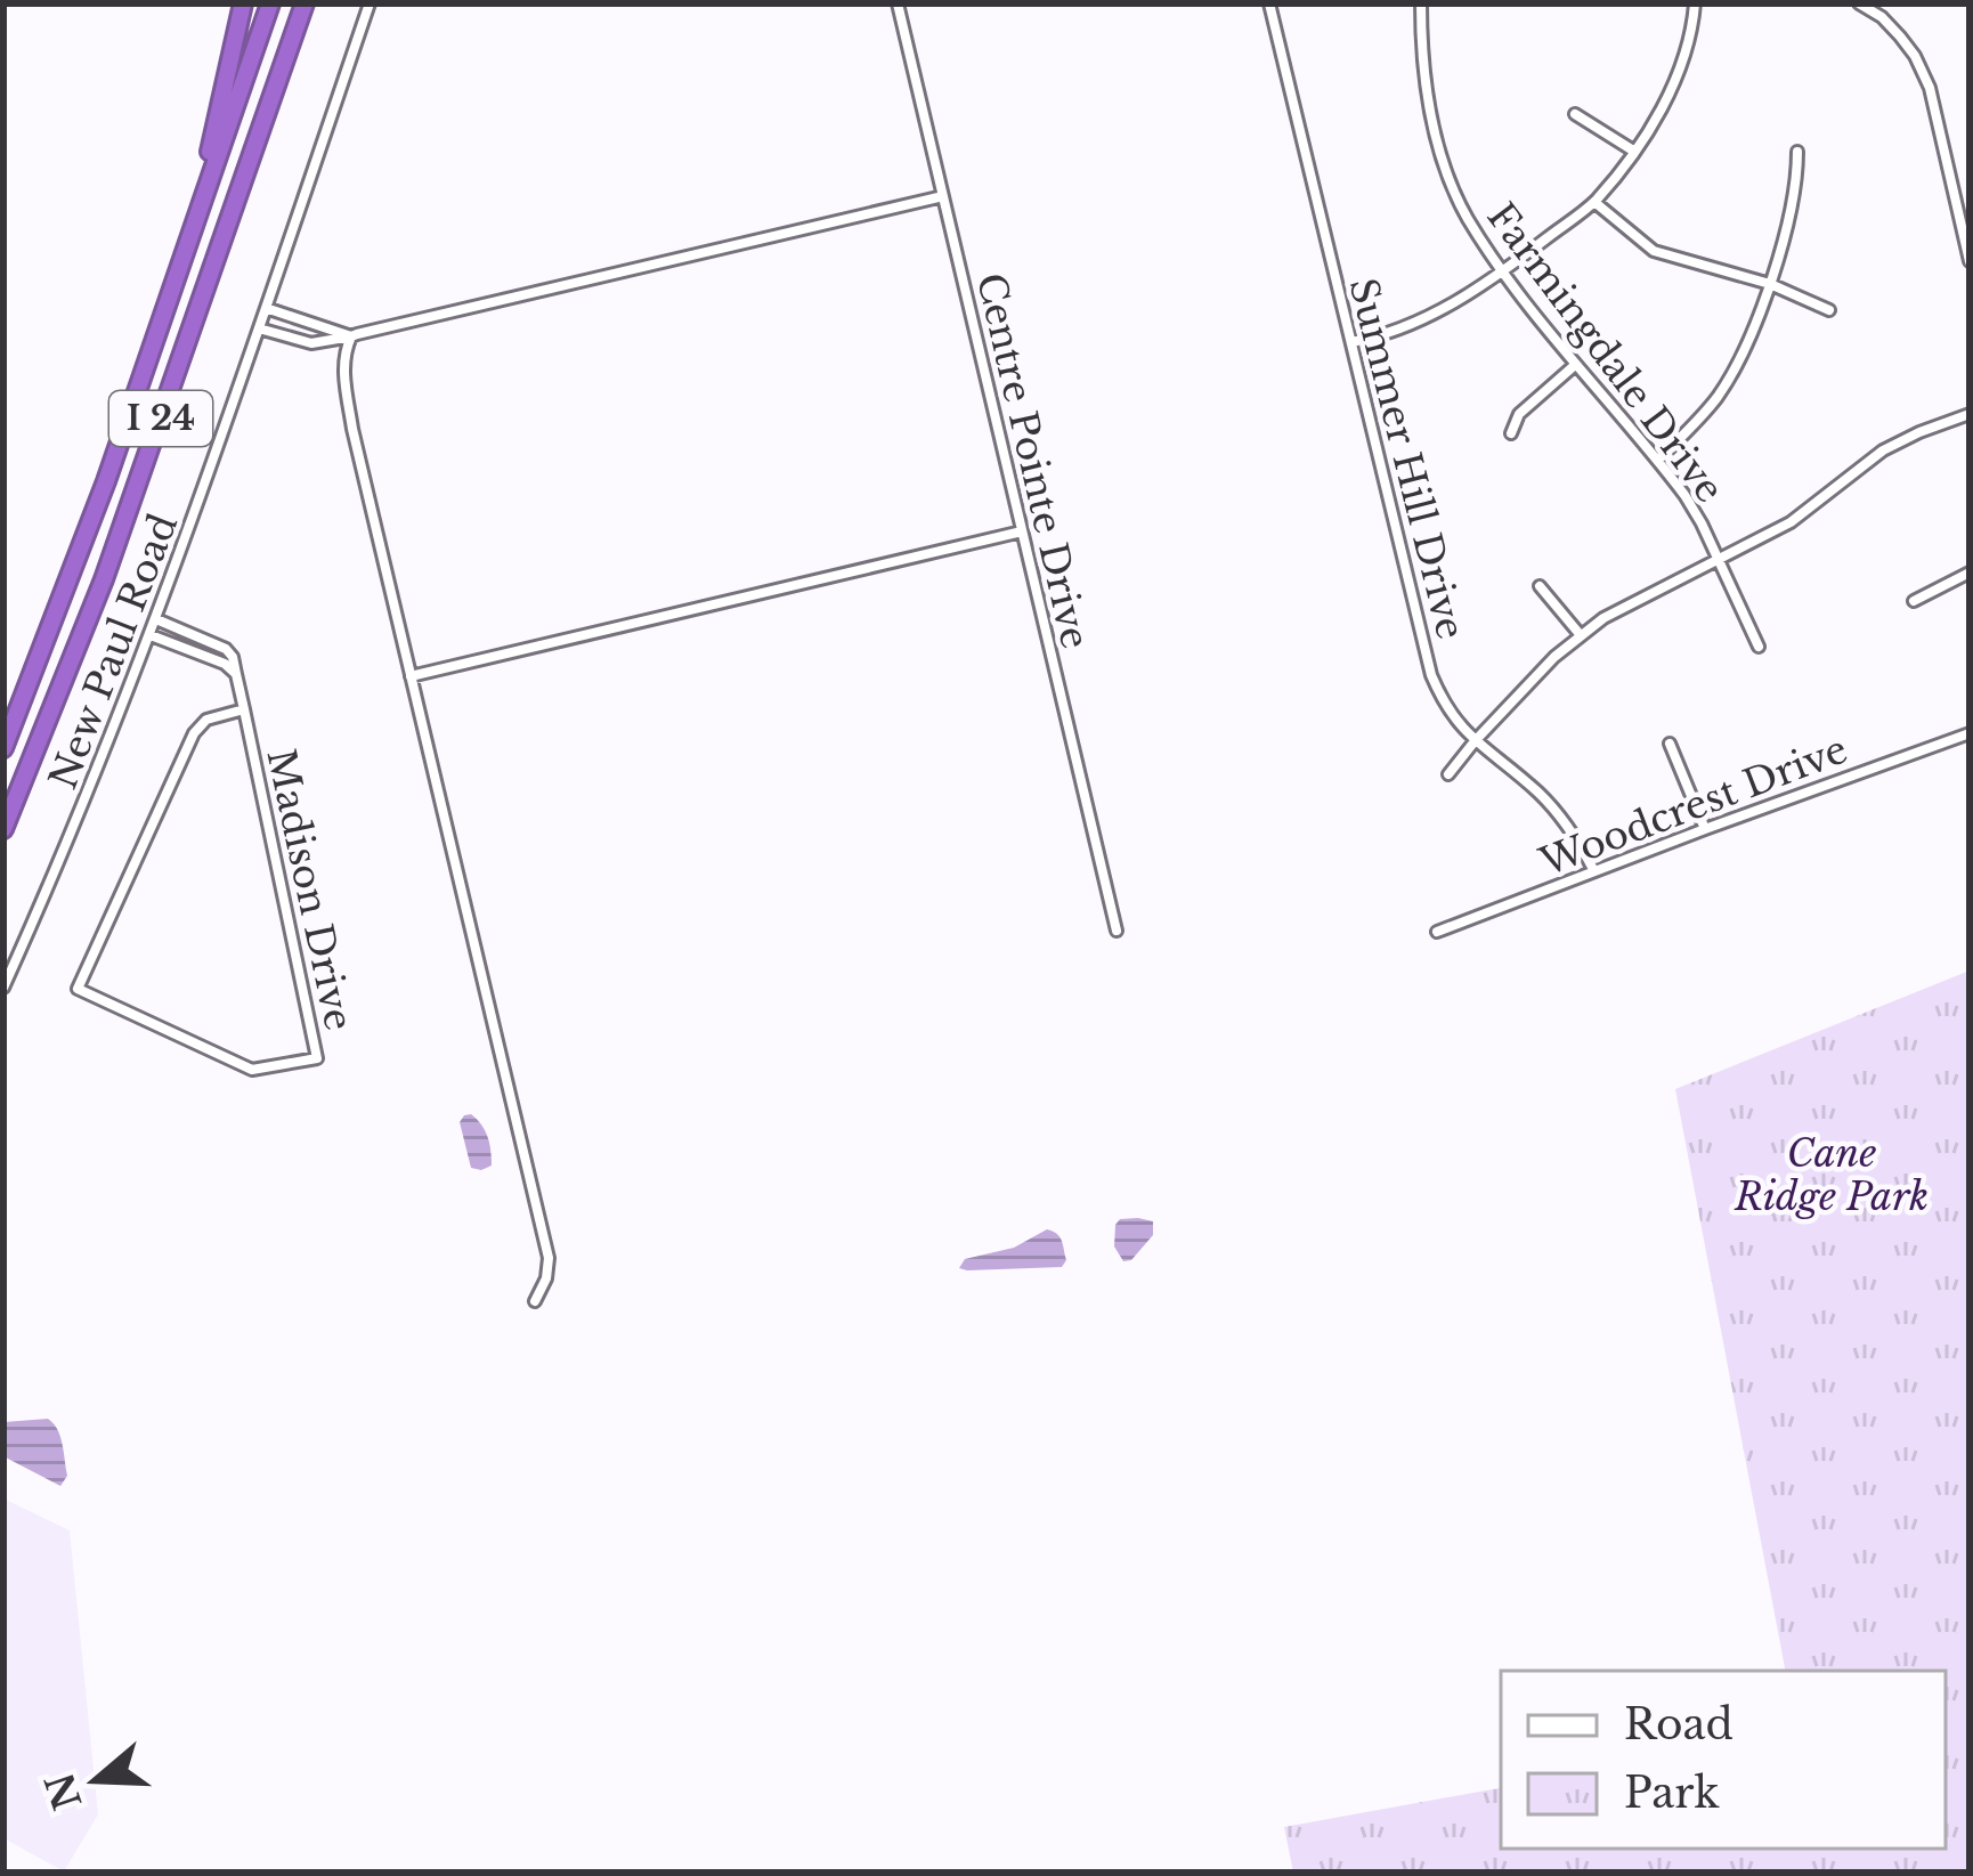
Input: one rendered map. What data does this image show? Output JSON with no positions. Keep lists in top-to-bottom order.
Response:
{
  "streets": {
    "highway": ["I 24"],
    "street": [
      "Farmingdale Drive",
      "Summer Hill Drive",
      "Centre Pointe Drive",
      "New Paul Road",
      "Woodcrest Drive",
      "Madison Drive"
    ]
  },
  "crossings": [
    ["Summer Hill Drive", "Woodcrest Drive"]
  ],
  "parks": ["Cane Ridge Park"],
  "legend": ["Road", "Park"],
  "north": "left"
}
